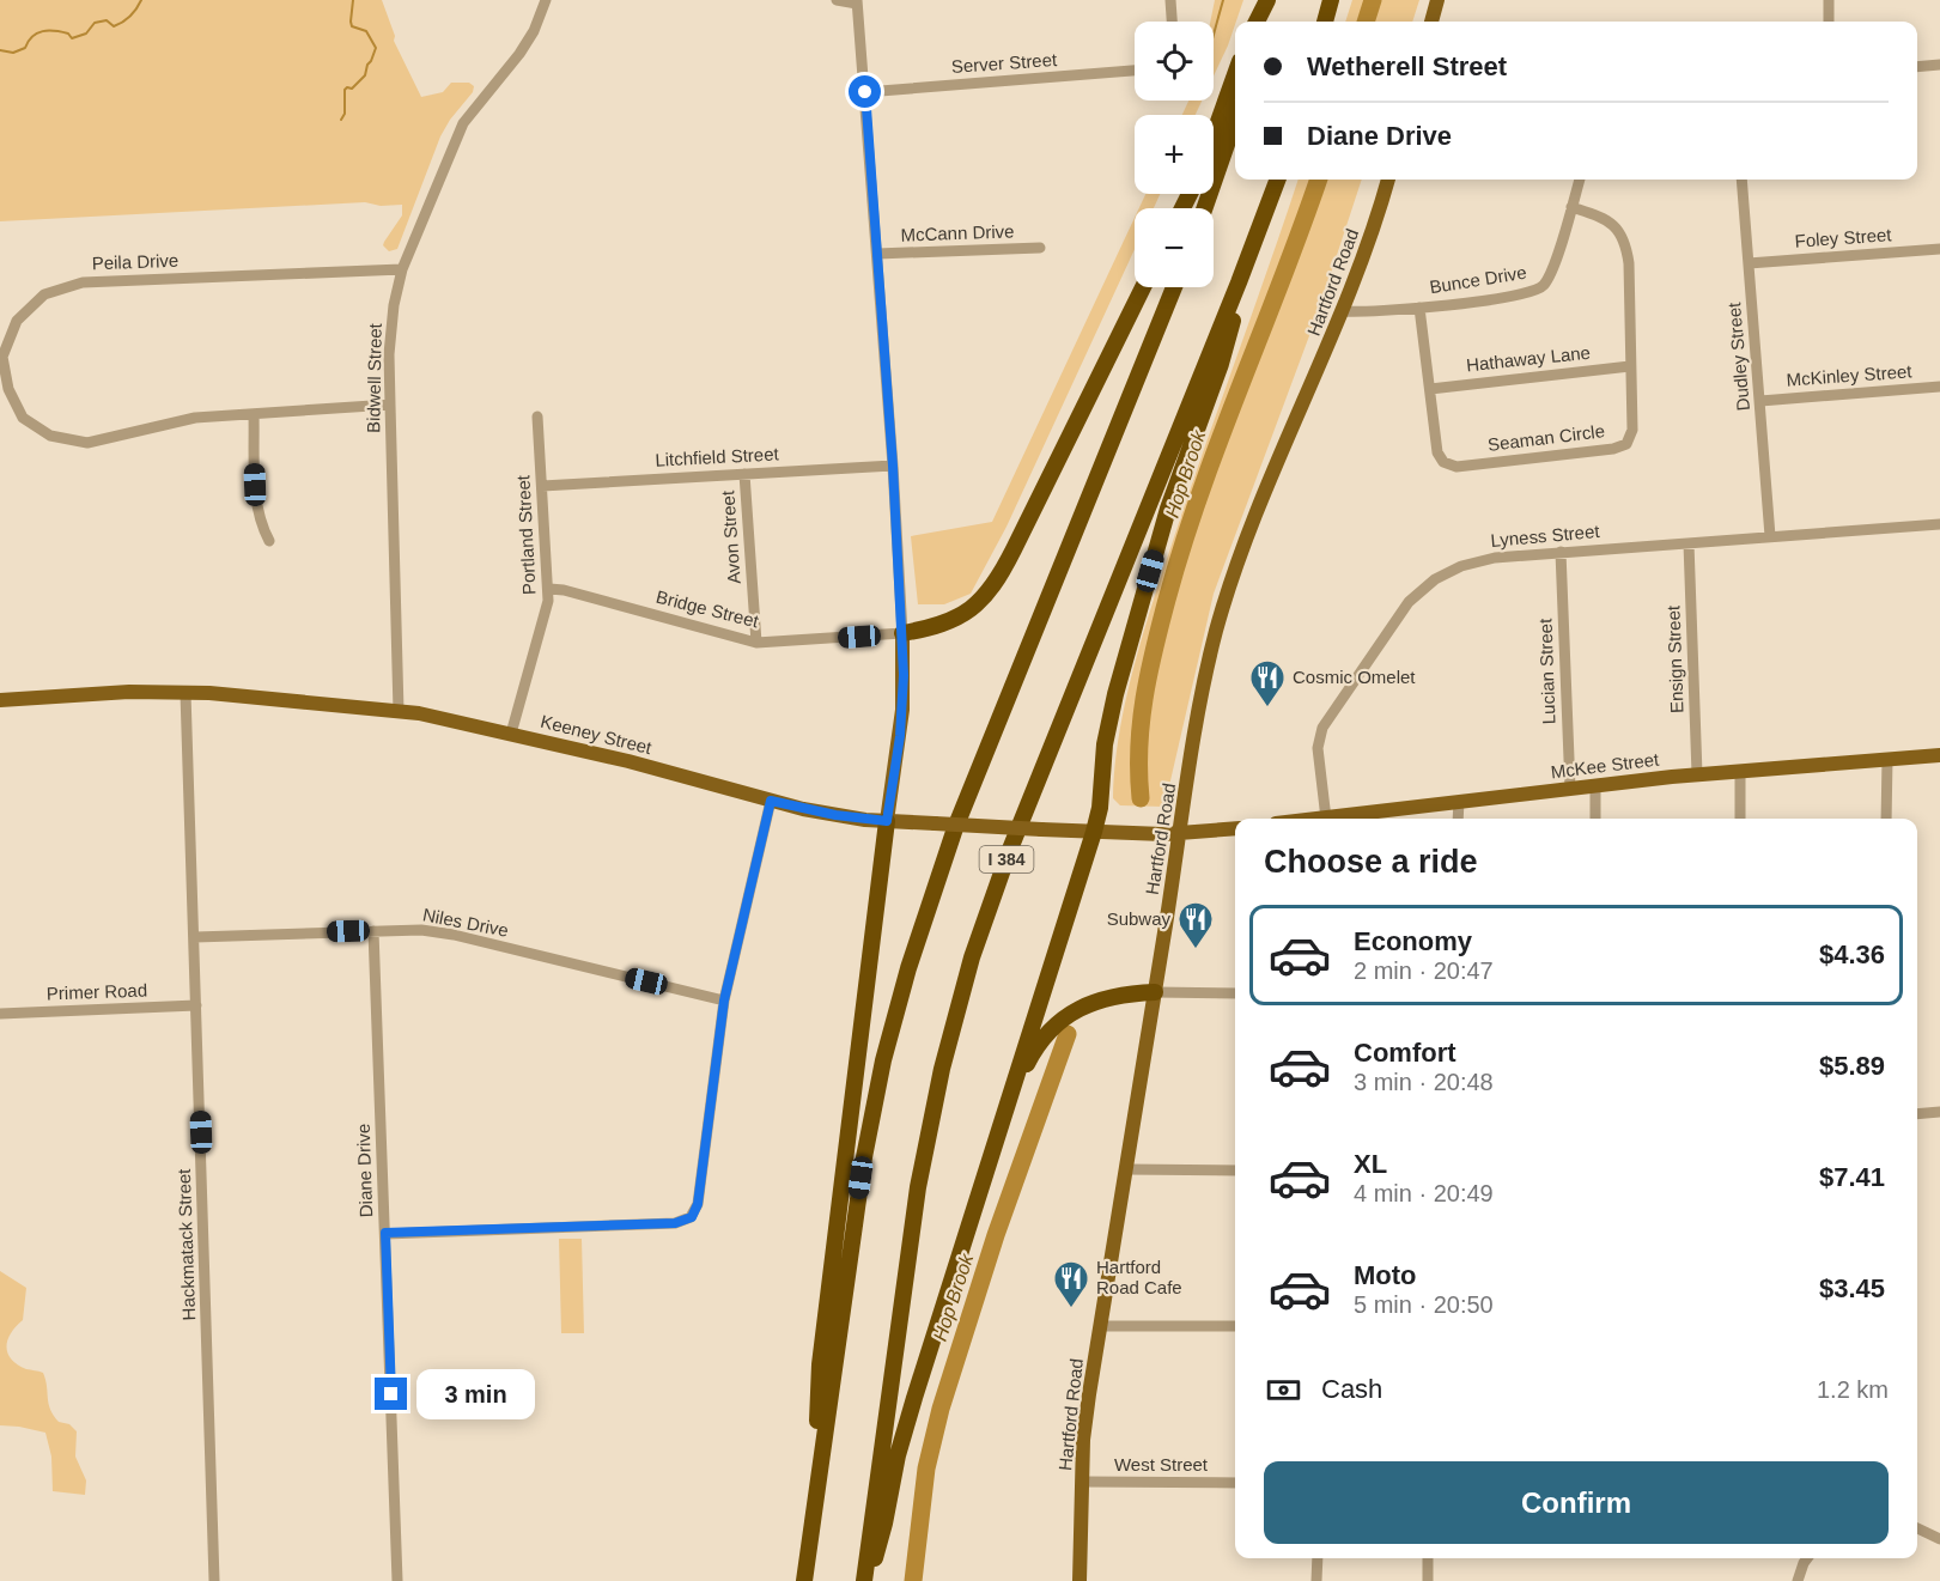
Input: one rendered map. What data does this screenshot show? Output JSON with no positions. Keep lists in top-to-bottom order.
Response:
{
  "streets": {
    "highway": ["I 384"],
    "main road": ["Hartford Road", "Keeney Street", "McKee Street"],
    "street": [
      "Server Street",
      "McCann Drive",
      "Foley Street",
      "Peila Drive",
      "Bunce Drive",
      "Dudley Street",
      "Hathaway Lane",
      "McKinley Street",
      "Bidwell Street",
      "Seaman Circle",
      "Litchfield Street",
      "Portland Street",
      "Lyness Street",
      "Avon Street",
      "Bridge Street",
      "Ensign Street",
      "Lucian Street",
      "Niles Drive",
      "Primer Road",
      "Diane Drive",
      "Hackmatack Street",
      "West Street"
    ]
  },
  "crossings": [
    ["Foley Street", "Dudley Street"],
    ["Peila Drive", "Bidwell Street"],
    ["Bunce Drive", "Hartford Road"],
    ["Bunce Drive", "Seaman Circle"],
    ["Hartford Road", "Keeney Street"],
    ["Hartford Road", "West Street"],
    ["Dudley Street", "McKinley Street"],
    ["Dudley Street", "Lyness Street"],
    ["Hathaway Lane", "Seaman Circle"],
    ["Bidwell Street", "Keeney Street"],
    ["Litchfield Street", "Portland Street"],
    ["Litchfield Street", "Avon Street"],
    ["Portland Street", "Bridge Street"],
    ["Portland Street", "Keeney Street"],
    ["Lyness Street", "Ensign Street"],
    ["Lyness Street", "Lucian Street"],
    ["Avon Street", "Bridge Street"],
    ["Ensign Street", "McKee Street"],
    ["Lucian Street", "McKee Street"],
    ["Keeney Street", "Hackmatack Street"],
    ["Niles Drive", "Diane Drive"],
    ["Niles Drive", "Hackmatack Street"],
    ["Primer Road", "Hackmatack Street"]
  ],
  "water": ["Hop Brook"],
  "places": {
    "restaurant": ["Cosmic Omelet", "Subway", "Hartford Road Cafe"]
  },
  "page": {
    "map_buttons": ["+", "−"],
    "banner": ["Wetherell Street", "Diane Drive"],
    "heading": "Choose a ride",
    "list": [
      {
        "name": "Economy",
        "note": "2 min · 20:47",
        "value": "$4.36"
      },
      {
        "name": "Comfort",
        "note": "3 min · 20:48",
        "value": "$5.89"
      },
      {
        "name": "XL",
        "note": "4 min · 20:49",
        "value": "$7.41"
      },
      {
        "name": "Moto",
        "note": "5 min · 20:50",
        "value": "$3.45"
      }
    ],
    "pay": ["Cash", "1.2 km"],
    "bubble": "3 min",
    "buttons": "Confirm"
  }
}
